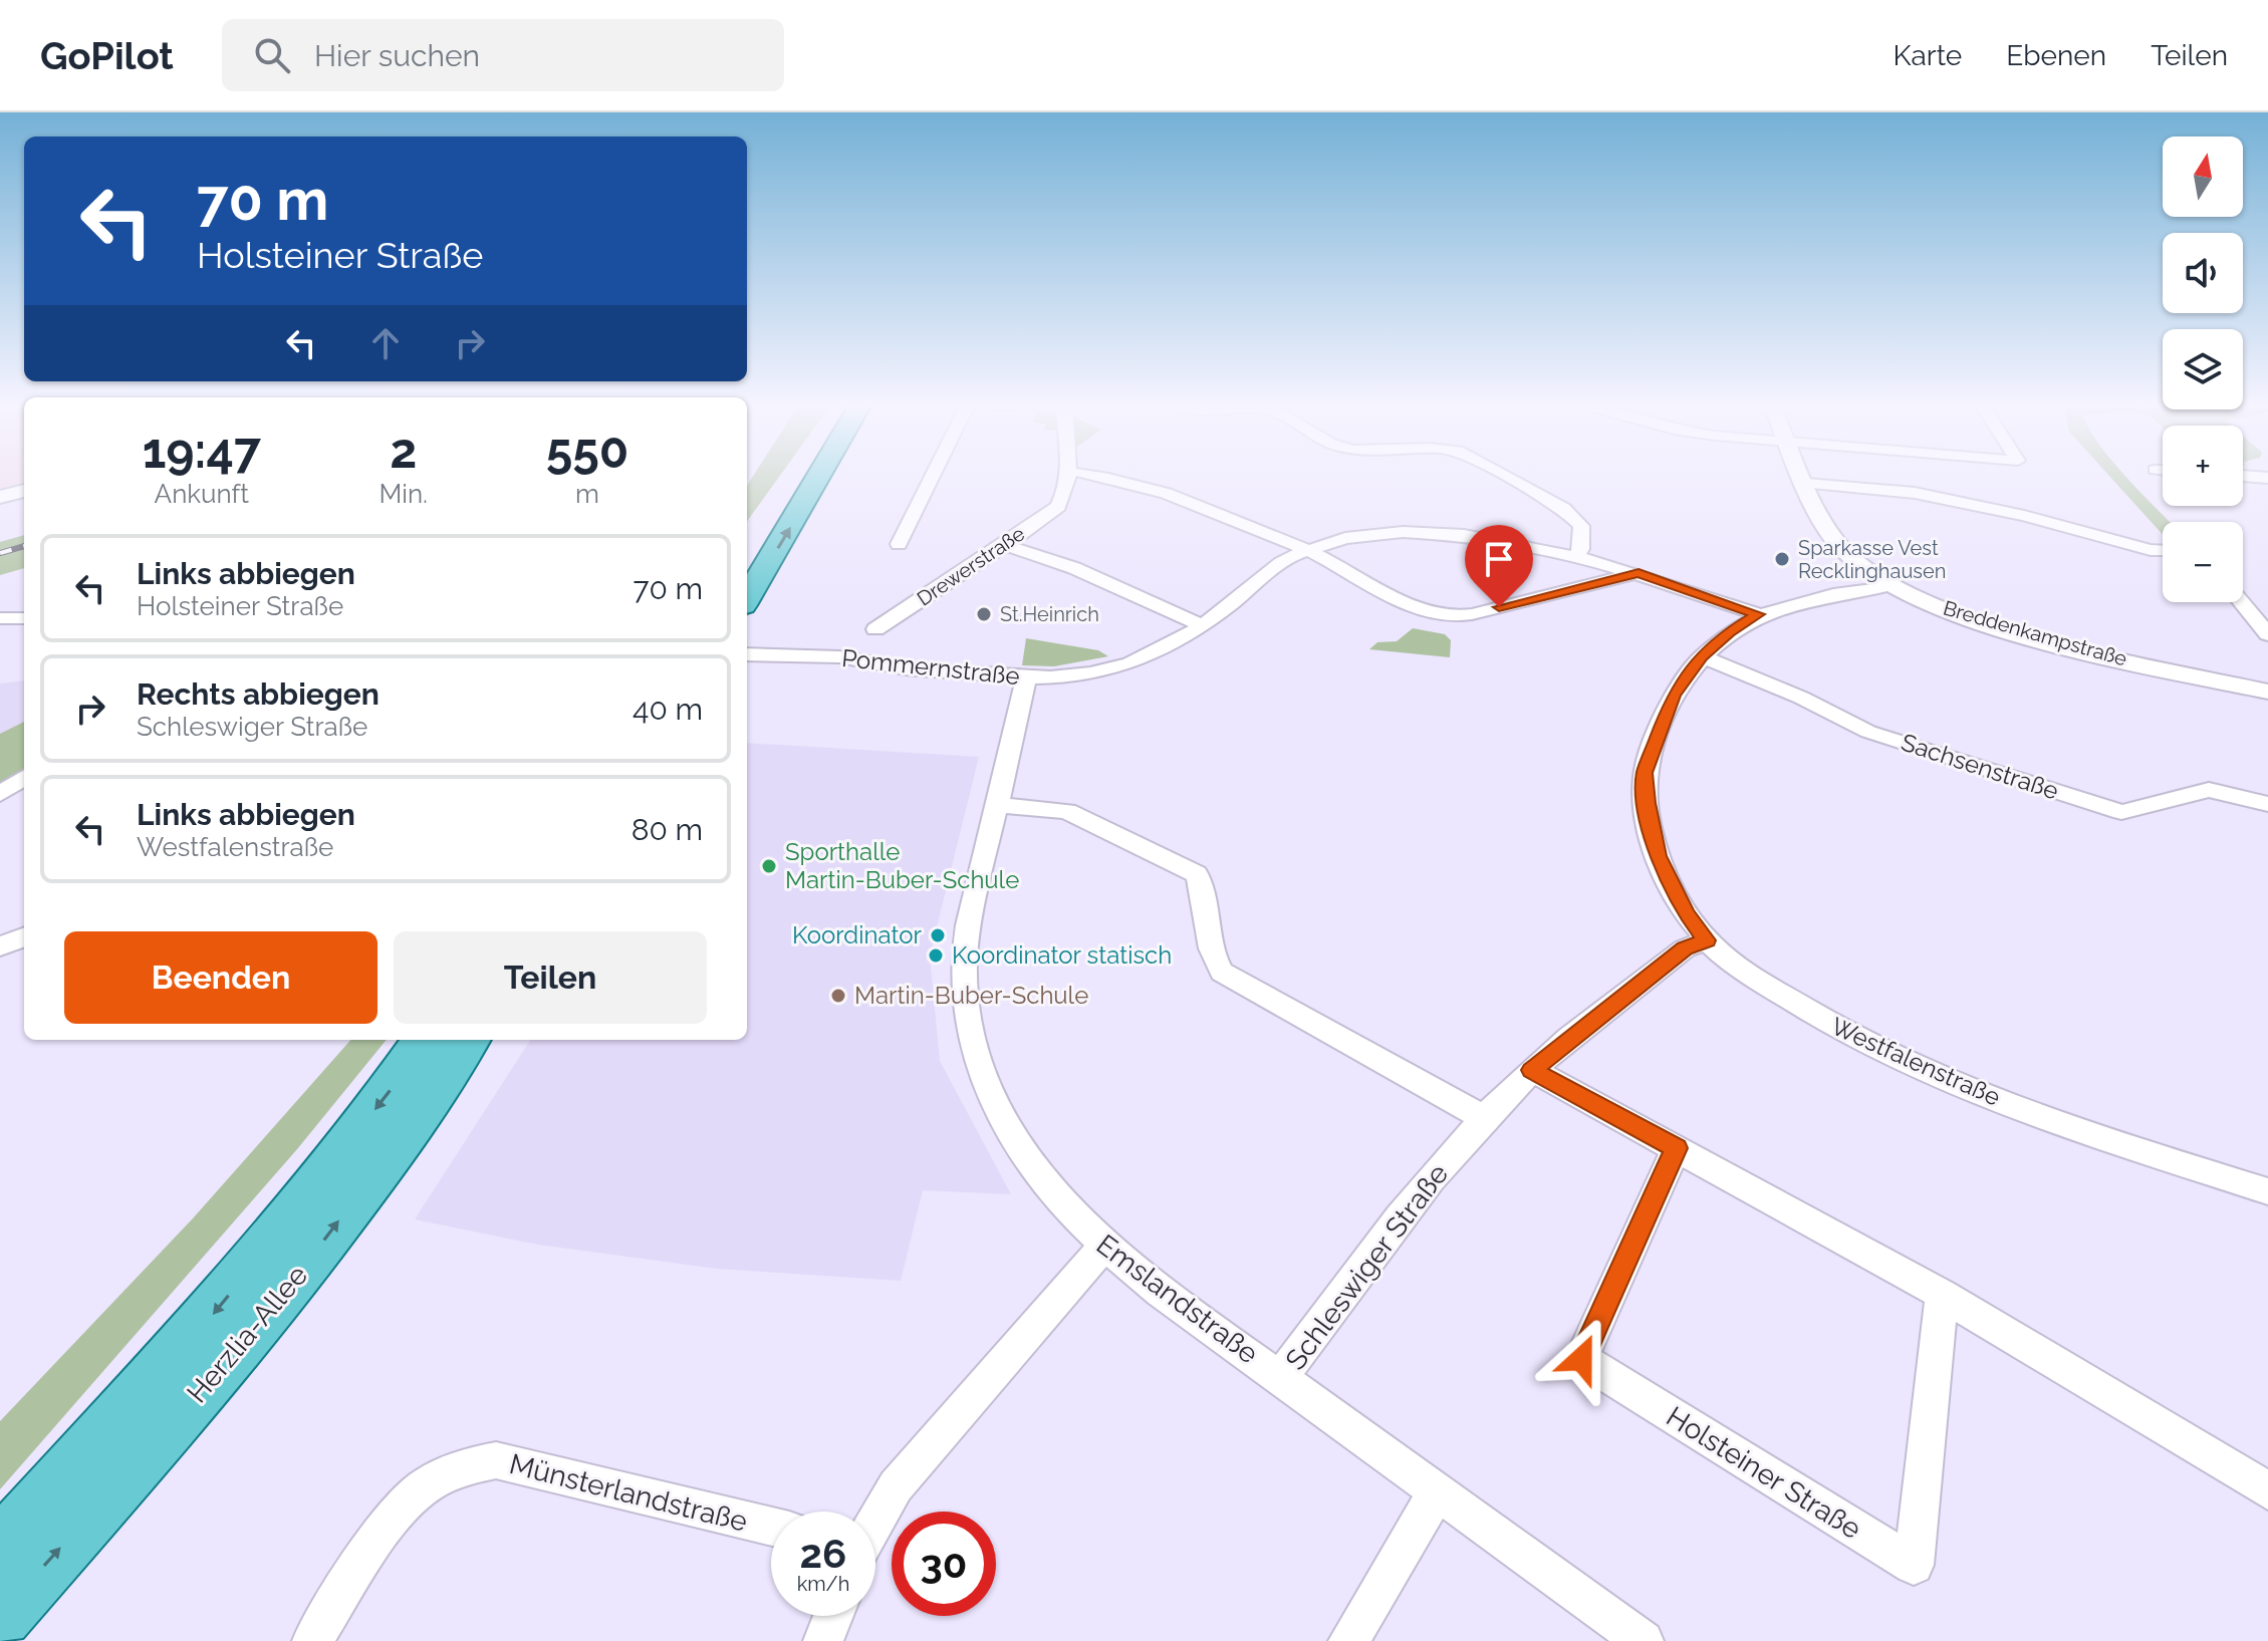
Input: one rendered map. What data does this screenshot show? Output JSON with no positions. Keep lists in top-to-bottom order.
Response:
{
  "streets": {
    "main road": ["Herzlia-Allee"],
    "street": [
      "Drewerstraße",
      "Breddenkampstraße",
      "Pommernstraße",
      "Sachsenstraße",
      "Westfalenstraße",
      "Schleswiger Straße",
      "Emslandstraße",
      "Holsteiner Straße",
      "Münsterlandstraße"
    ]
  },
  "crossings": [
    ["Breddenkampstraße", "Westfalenstraße"],
    ["Pommernstraße", "Westfalenstraße"],
    ["Pommernstraße", "Emslandstraße"],
    ["Sachsenstraße", "Westfalenstraße"],
    ["Westfalenstraße", "Schleswiger Straße"],
    ["Schleswiger Straße", "Emslandstraße"]
  ],
  "places": [
    "Sparkasse Vest Recklinghausen",
    "St.Heinrich",
    "Sporthalle Martin-Buber-Schule",
    "Koordinator",
    "Koordinator statisch",
    "Martin-Buber-Schule"
  ],
  "north": "top",
  "page": {
    "header": "GoPilot",
    "search": "Hier suchen",
    "nav": ["Karte", "Ebenen", "Teilen"],
    "map_buttons": ["+", "−"],
    "turn": ["70 m", "Holsteiner Straße"],
    "eta": [
      "19:47",
      "Ankunft",
      "2",
      "Min.",
      "550",
      "m"
    ],
    "list": [
      {
        "name": "Links abbiegen",
        "note": "Holsteiner Straße",
        "value": "70 m"
      },
      {
        "name": "Rechts abbiegen",
        "note": "Schleswiger Straße",
        "value": "40 m"
      },
      {
        "name": "Links abbiegen",
        "note": "Westfalenstraße",
        "value": "80 m"
      }
    ],
    "buttons": ["Beenden", "Teilen"],
    "speed": "26 km/h",
    "limit": "30"
  }
}
